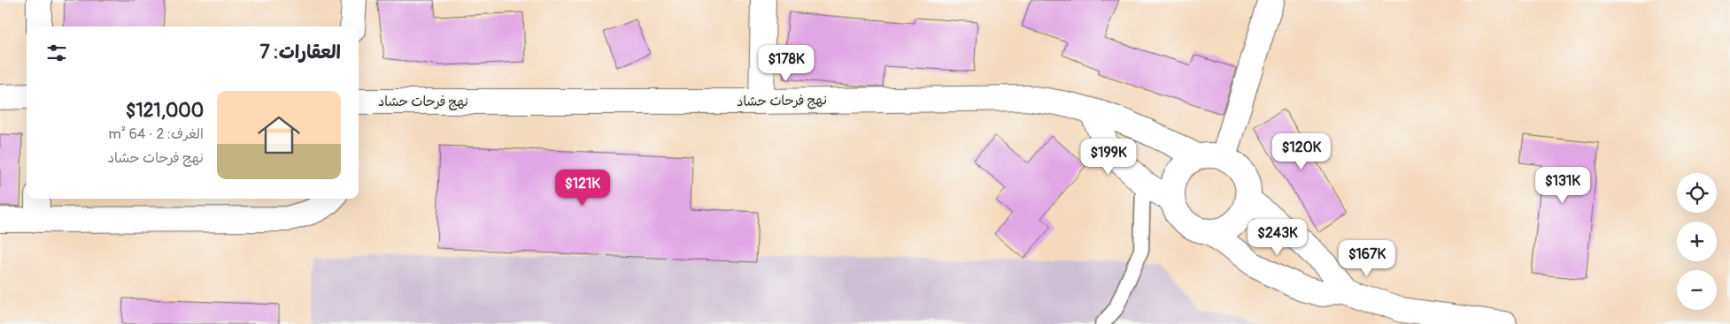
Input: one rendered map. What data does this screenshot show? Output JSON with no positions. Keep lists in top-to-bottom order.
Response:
{
  "streets": {
    "street": ["نهج فرحات حشاد"]
  },
  "page": {
    "heading": "العقارات: 7",
    "price": [
      "$178K",
      "$120K",
      "$199K",
      "$131K",
      "$121K",
      "$243K",
      "$167K"
    ],
    "list": [
      {
        "name": "$121,000",
        "note": "الغرف: 2 · 64 m² · نهج فرحات حشاد"
      }
    ],
    "map_buttons": ["+", "−"]
  }
}
